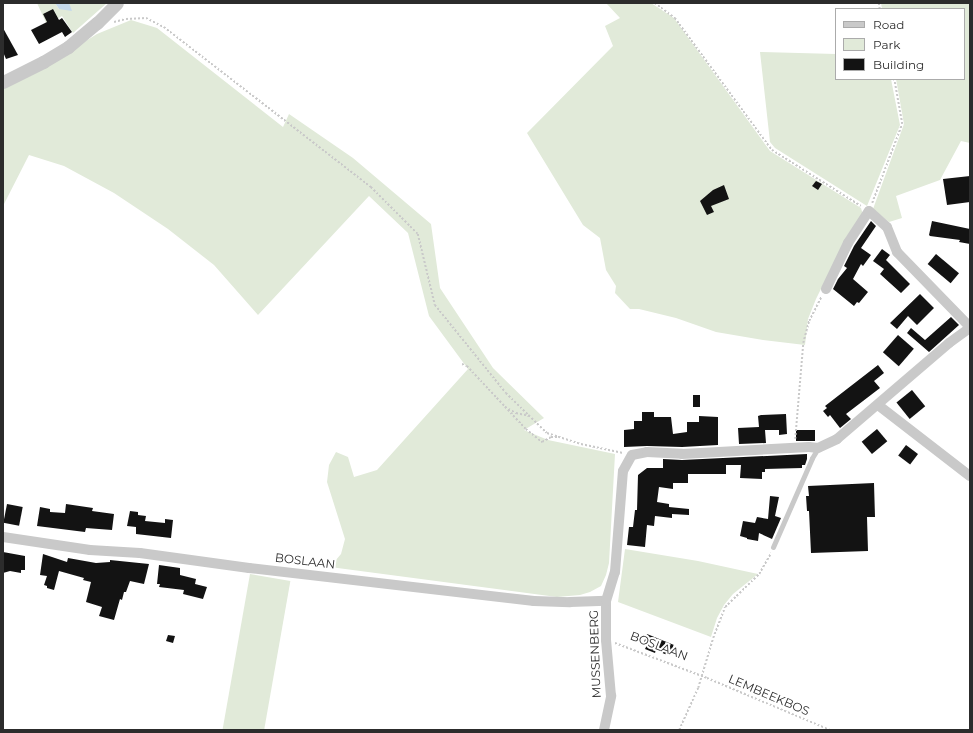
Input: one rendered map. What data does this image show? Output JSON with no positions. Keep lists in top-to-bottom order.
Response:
{
  "streets": {
    "street": ["BOSLAAN", "MUSSENBERG"],
    "path": ["LEMBEEKBOS"]
  },
  "crossings": [
    ["BOSLAAN", "MUSSENBERG"],
    ["BOSLAAN", "LEMBEEKBOS"]
  ],
  "legend": ["Road", "Park", "Building"]
}
